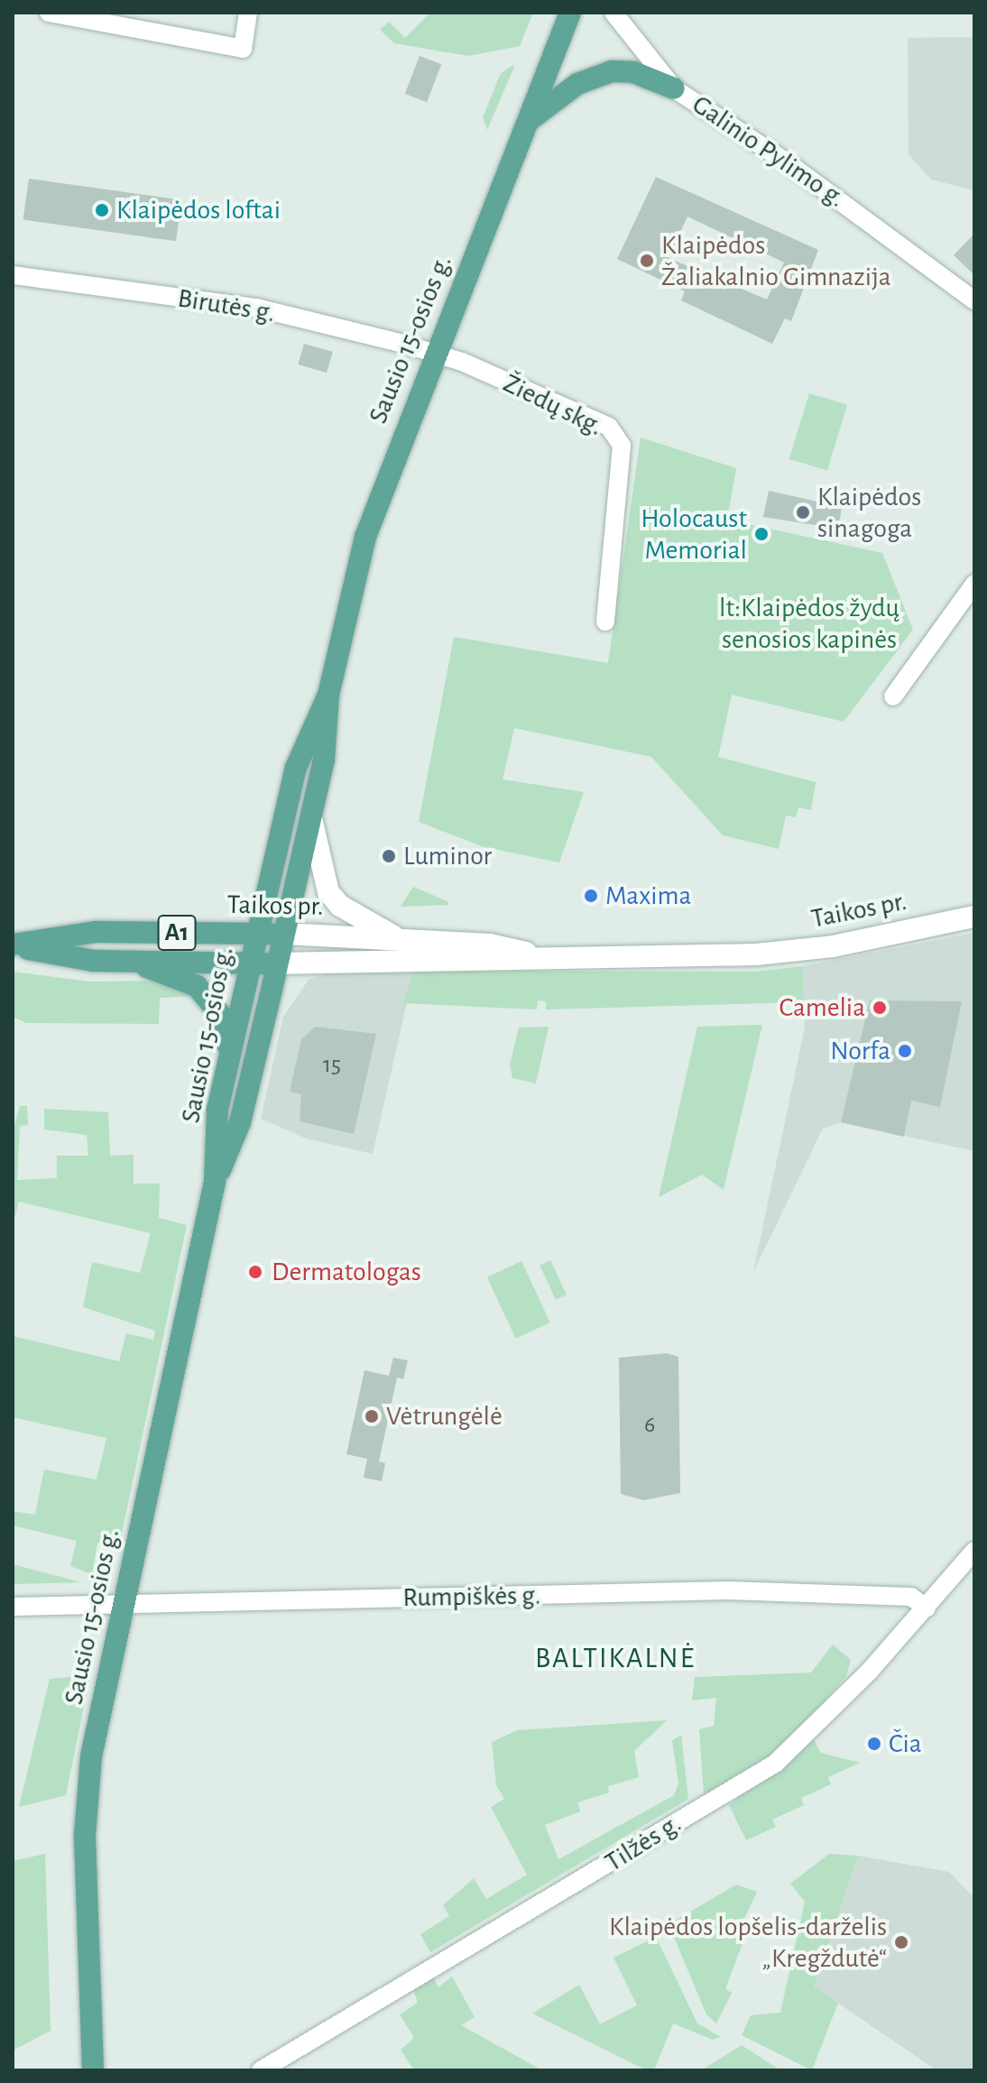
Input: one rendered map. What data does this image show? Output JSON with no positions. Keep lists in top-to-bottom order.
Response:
{
  "streets": {
    "main road": ["Sausio 15-osios g.", "Taikos pr.", "A1"],
    "street": [
      "Galinio Pylimo g.",
      "Birutės g.",
      "Žiedų skg.",
      "Rumpiškės g.",
      "Tilžės g."
    ]
  },
  "crossings": [
    ["Birutės g.", "Sausio 15-osios g."],
    ["Birutės g.", "Žiedų skg."],
    ["Sausio 15-osios g.", "Žiedų skg."],
    ["Sausio 15-osios g.", "Taikos pr."],
    ["Sausio 15-osios g.", "Rumpiškės g."],
    ["Rumpiškės g.", "Tilžės g."]
  ],
  "districts": ["BALTIKALNĖ"],
  "parks": ["lt:Klaipėdos žydų senosios kapinės"],
  "places": [
    "Klaipėdos loftai",
    "Klaipėdos Žaliakalnio Gimnazija",
    "Klaipėdos sinagoga",
    "Holocaust Memorial",
    "Luminor",
    "Maxima",
    "Camelia",
    "Norfa",
    "Dermatologas",
    "Vėtrungėlė",
    "Čia",
    "Klaipėdos lopšelis-darželis „Kregždutė“"
  ],
  "house_numbers": ["15", "6"]
}
